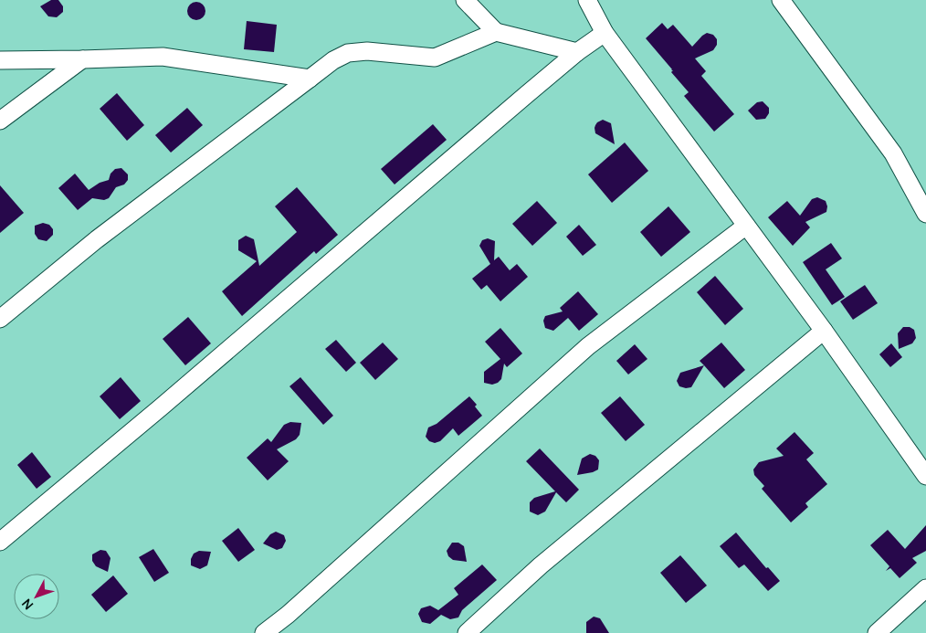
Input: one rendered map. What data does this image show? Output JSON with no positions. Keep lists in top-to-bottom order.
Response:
{
  "north": "bottom left"
}
